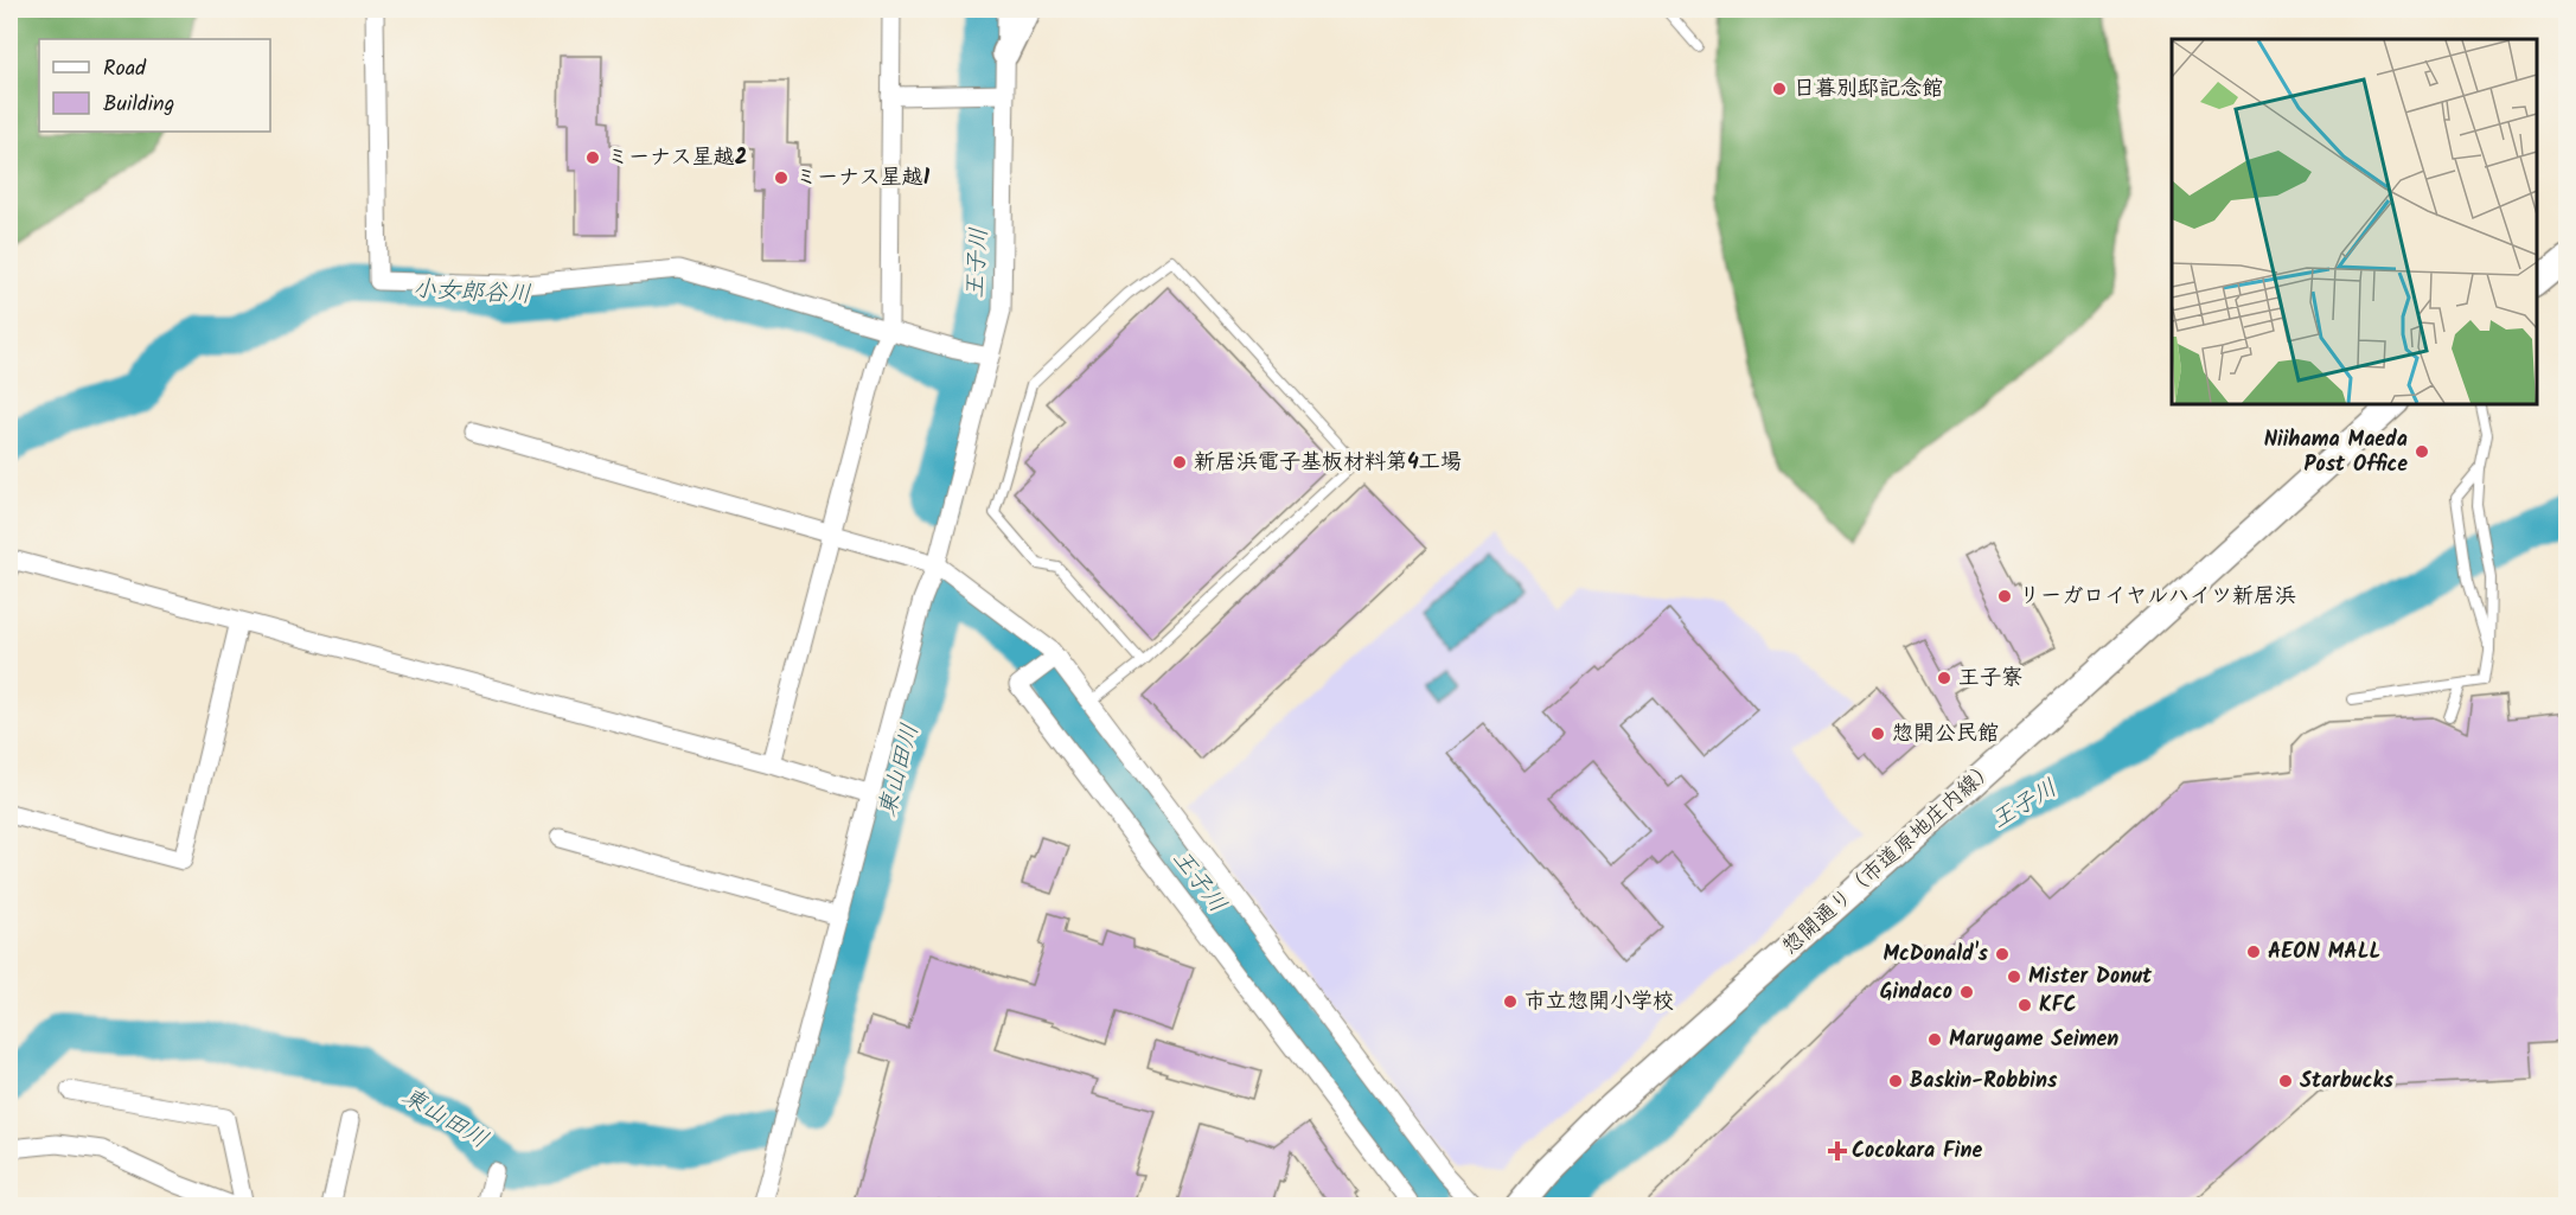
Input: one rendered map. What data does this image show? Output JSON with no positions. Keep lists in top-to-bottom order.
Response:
{
  "streets": {
    "street": ["惣開通り（市道原地庄内線）"]
  },
  "water": ["王子川", "小女郎谷川", "東山田川"],
  "places": {
    "other": [
      "日暮別邸記念館",
      "ミーナス星越2",
      "ミーナス星越1",
      "Niihama Maeda Post Office",
      "新居浜電子基板材料第4工場",
      "リーガロイヤルハイツ新居浜",
      "王子寮",
      "惣開公民館",
      "AEON MALL",
      "McDonald's",
      "Mister Donut",
      "Gindaco",
      "市立惣開小学校",
      "KFC",
      "Marugame Seimen",
      "Baskin-Robbins",
      "Starbucks"
    ],
    "health": ["Cocokara Fine"]
  },
  "legend": ["Road", "Building"]
}
